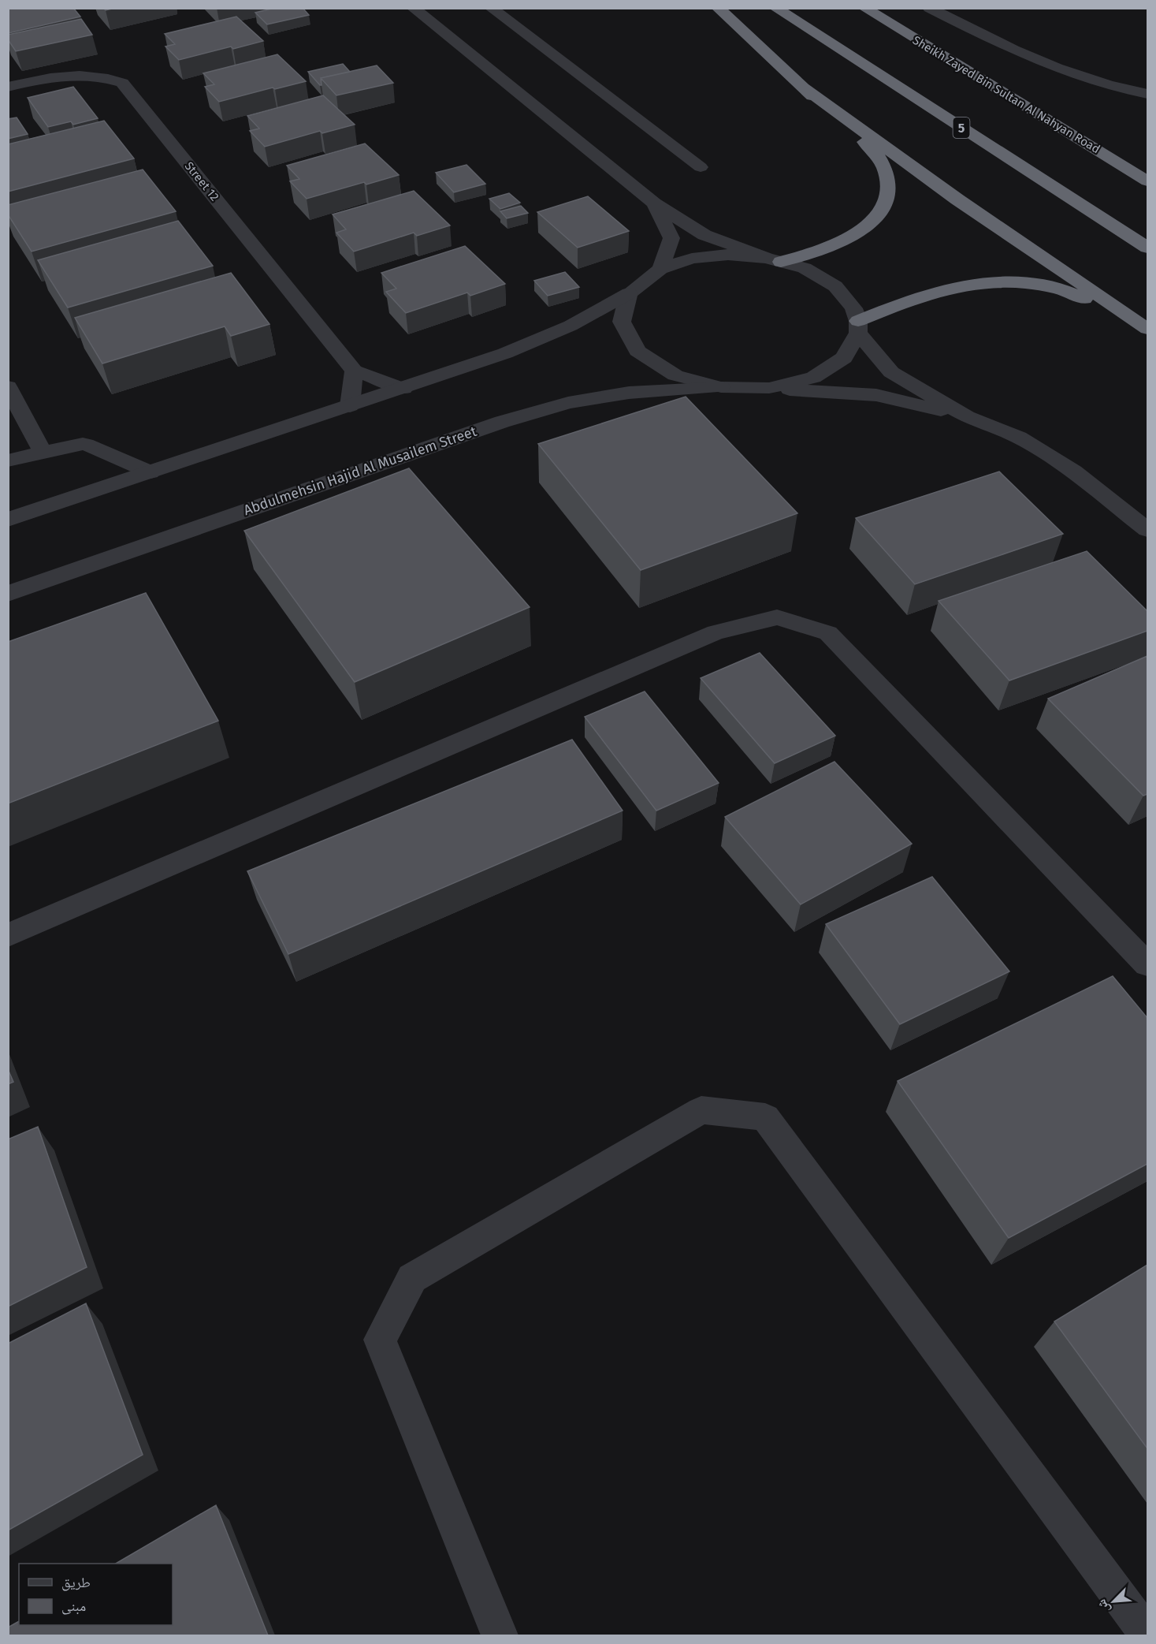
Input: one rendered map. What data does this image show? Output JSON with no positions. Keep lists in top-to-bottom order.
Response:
{
  "streets": {
    "highway": ["Sheikh Zayed Bin Sultan Al Nahyan Road", "5"],
    "street": ["Street 12", "Abdulmehsin Hajid Al Musailem Street"]
  },
  "legend": ["طريق", "مبنى"],
  "north": "bottom left"
}
